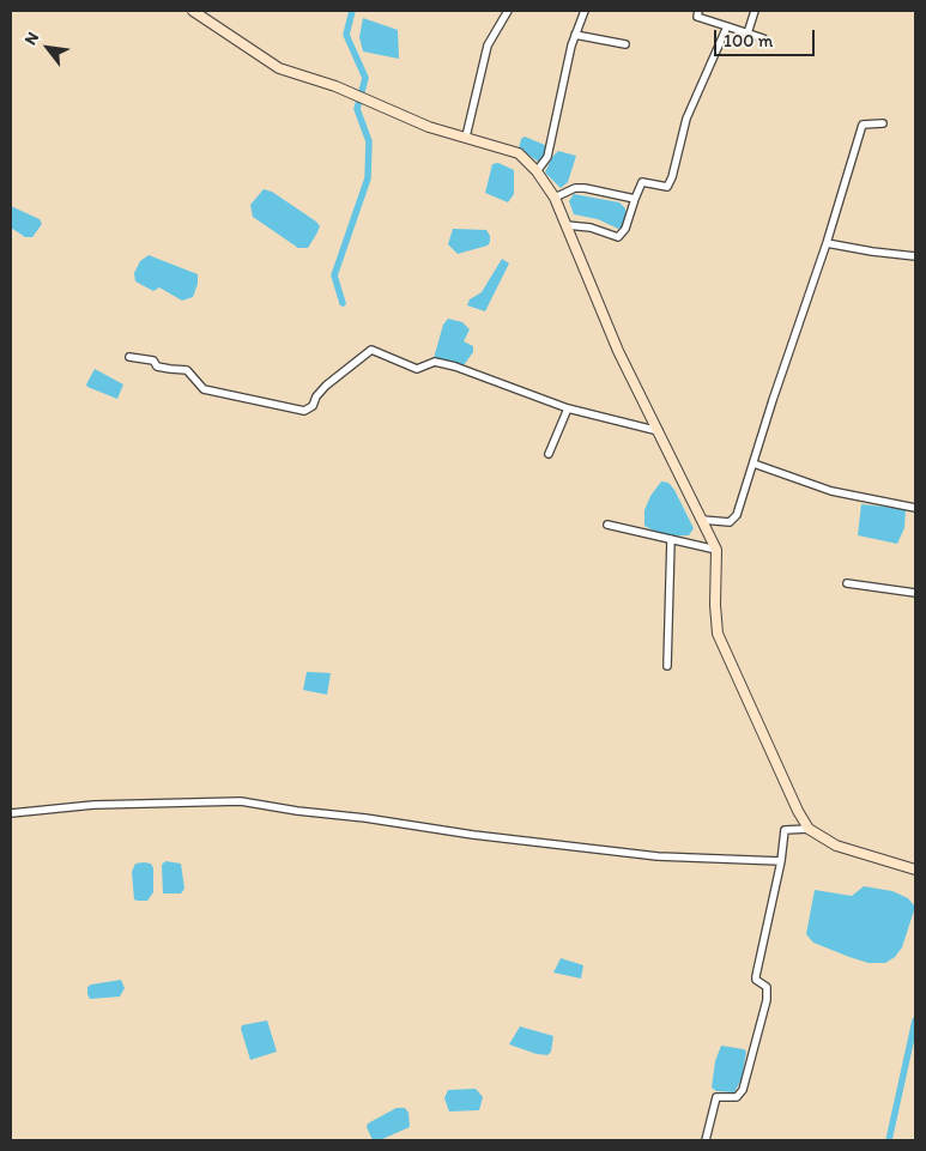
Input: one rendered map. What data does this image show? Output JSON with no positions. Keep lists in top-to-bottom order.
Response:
{
  "scale_bar": "100 m",
  "north": "top left"
}
